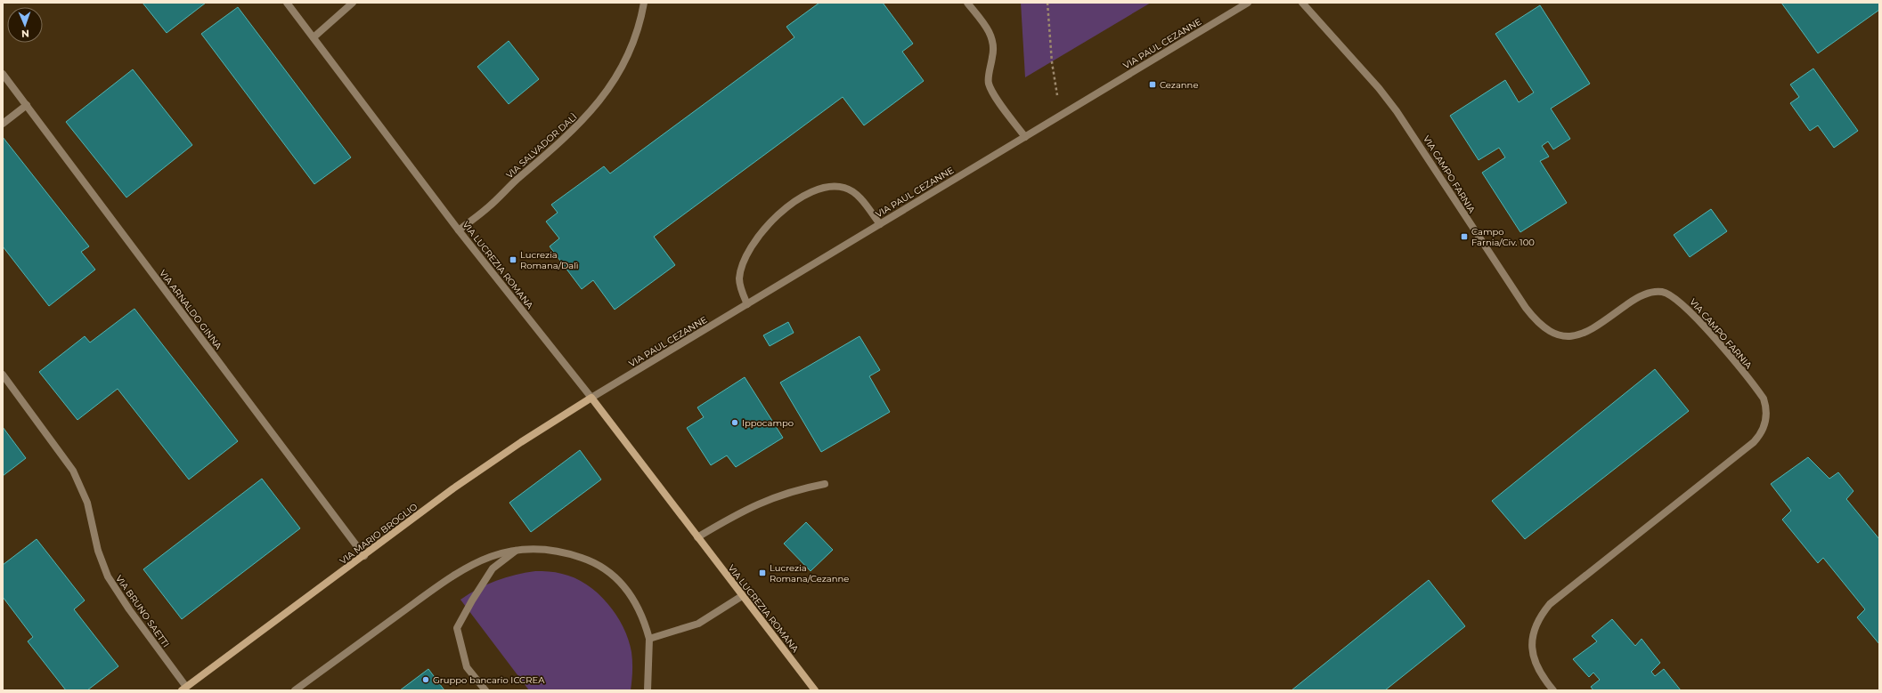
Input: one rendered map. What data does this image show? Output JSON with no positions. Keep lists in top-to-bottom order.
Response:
{
  "streets": {
    "street": [
      "VIA PAUL CEZANNE",
      "VIA SALVADOR DALÌ",
      "VIA CAMPO FARNIA",
      "VIA LUCREZIA ROMANA",
      "VIA ARNALDO GINNA",
      "VIA MARIO BROGLIO",
      "VIA BRUNO SAETTI"
    ]
  },
  "crossings": [
    ["VIA PAUL CEZANNE", "VIA LUCREZIA ROMANA"],
    ["VIA PAUL CEZANNE", "VIA MARIO BROGLIO"],
    ["VIA SALVADOR DALÌ", "VIA LUCREZIA ROMANA"],
    ["VIA LUCREZIA ROMANA", "VIA MARIO BROGLIO"],
    ["VIA ARNALDO GINNA", "VIA MARIO BROGLIO"],
    ["VIA MARIO BROGLIO", "VIA BRUNO SAETTI"]
  ],
  "places": {
    "transit": [
      "Cezanne",
      "Campo Farnia/Civ. 100",
      "Lucrezia Romana/Dalì",
      "Lucrezia Romana/Cezanne"
    ],
    "other": ["Ippocampo", "Gruppo bancario ICCREA"]
  },
  "north": "bottom"
}
